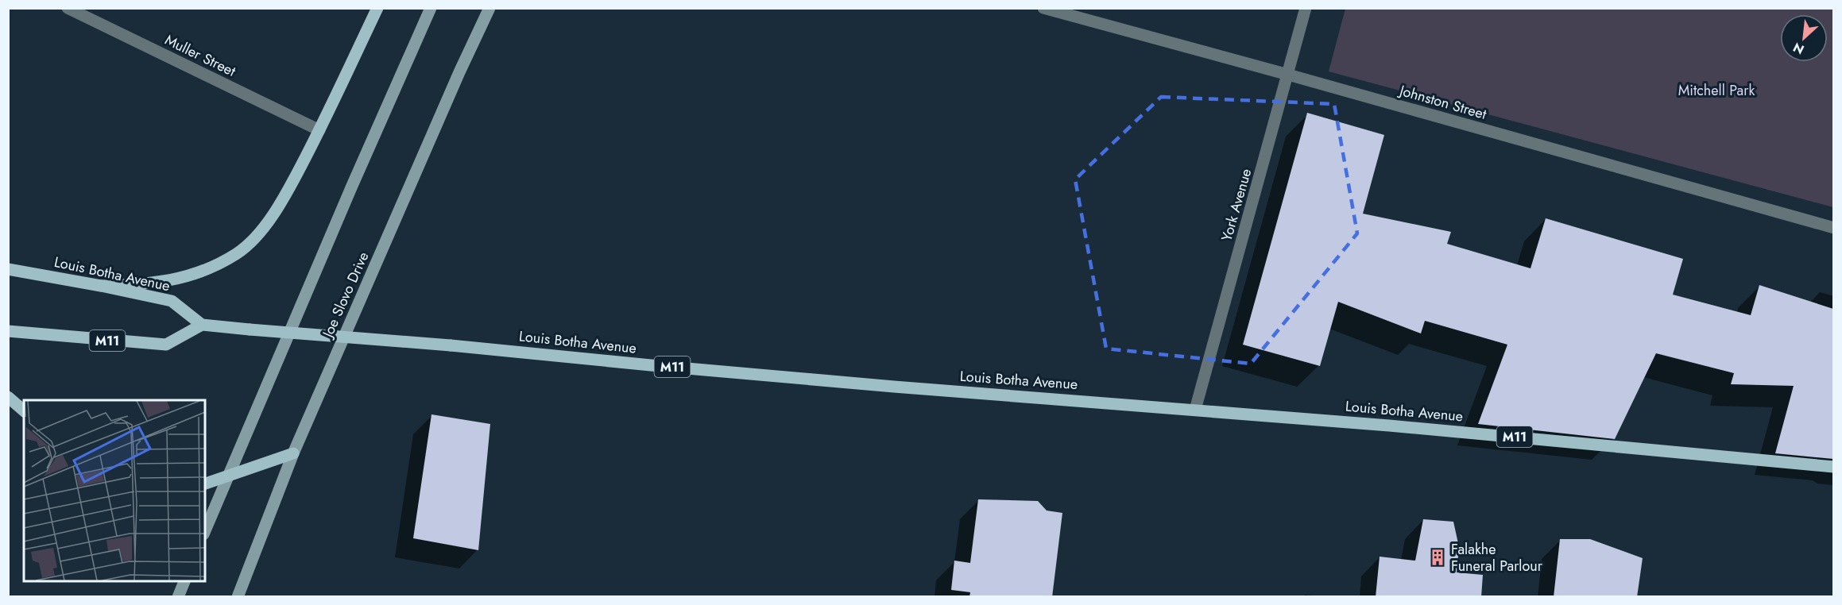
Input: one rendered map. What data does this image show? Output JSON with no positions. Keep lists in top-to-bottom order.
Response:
{
  "streets": {
    "main road": ["Louis Botha Avenue", "Joe Slovo Drive", "M11"],
    "street": ["Muller Street", "Johnston Street", "York Avenue"]
  },
  "crossings": [
    ["Johnston Street", "York Avenue"],
    ["York Avenue", "Louis Botha Avenue"],
    ["Louis Botha Avenue", "M11"]
  ],
  "parks": ["Mitchell Park"],
  "places": {
    "building": ["Falakhe Funeral Parlour"]
  },
  "north": "bottom left"
}
